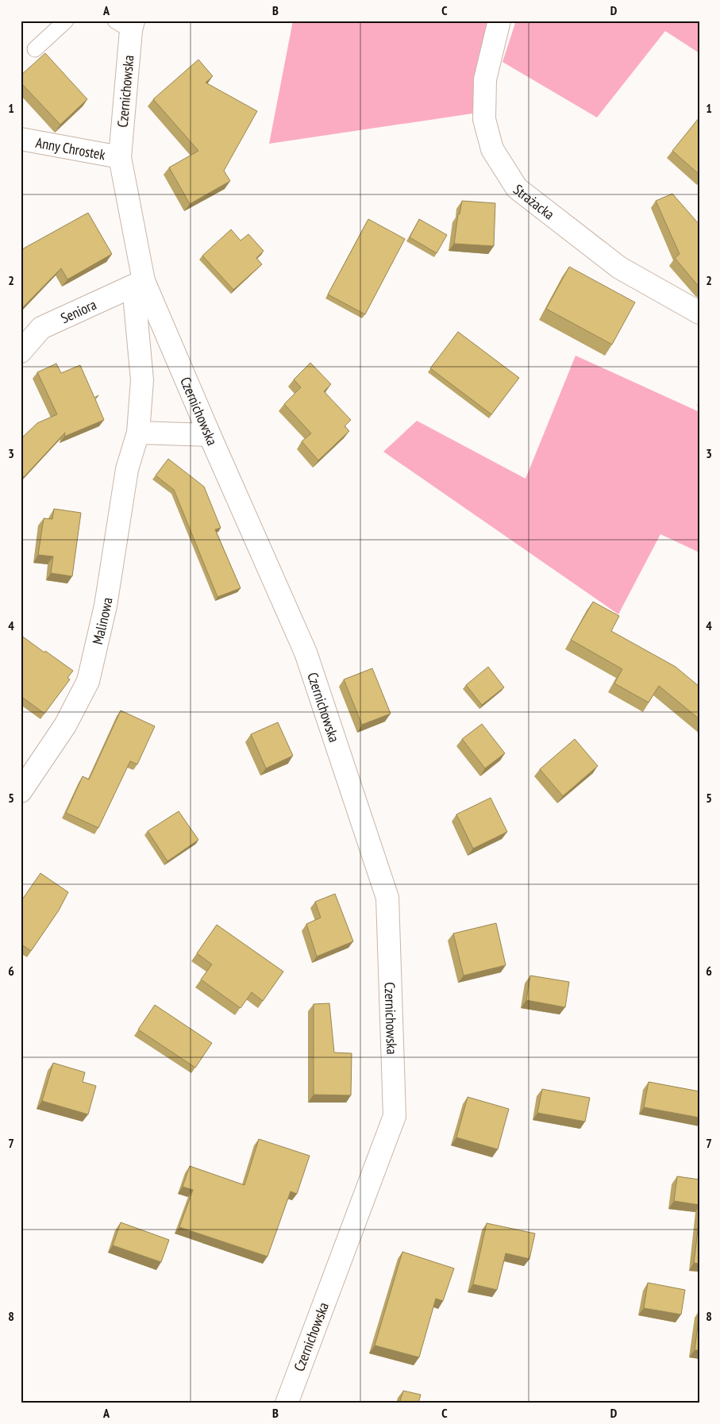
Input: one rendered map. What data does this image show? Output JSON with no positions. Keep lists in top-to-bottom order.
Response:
{
  "streets": {
    "street": [
      "Czernichowska",
      "Anny Chrostek",
      "Strażacka",
      "Seniora",
      "Malinowa"
    ]
  },
  "crossings": [
    ["Czernichowska", "Anny Chrostek"],
    ["Czernichowska", "Seniora"],
    ["Czernichowska", "Malinowa"],
    ["Seniora", "Malinowa"]
  ],
  "grid": {
    "columns": [
      "A",
      "B",
      "C",
      "D"
    ],
    "rows": [
      "1",
      "2",
      "3",
      "4",
      "5",
      "6",
      "7",
      "8"
    ]
  }
}
